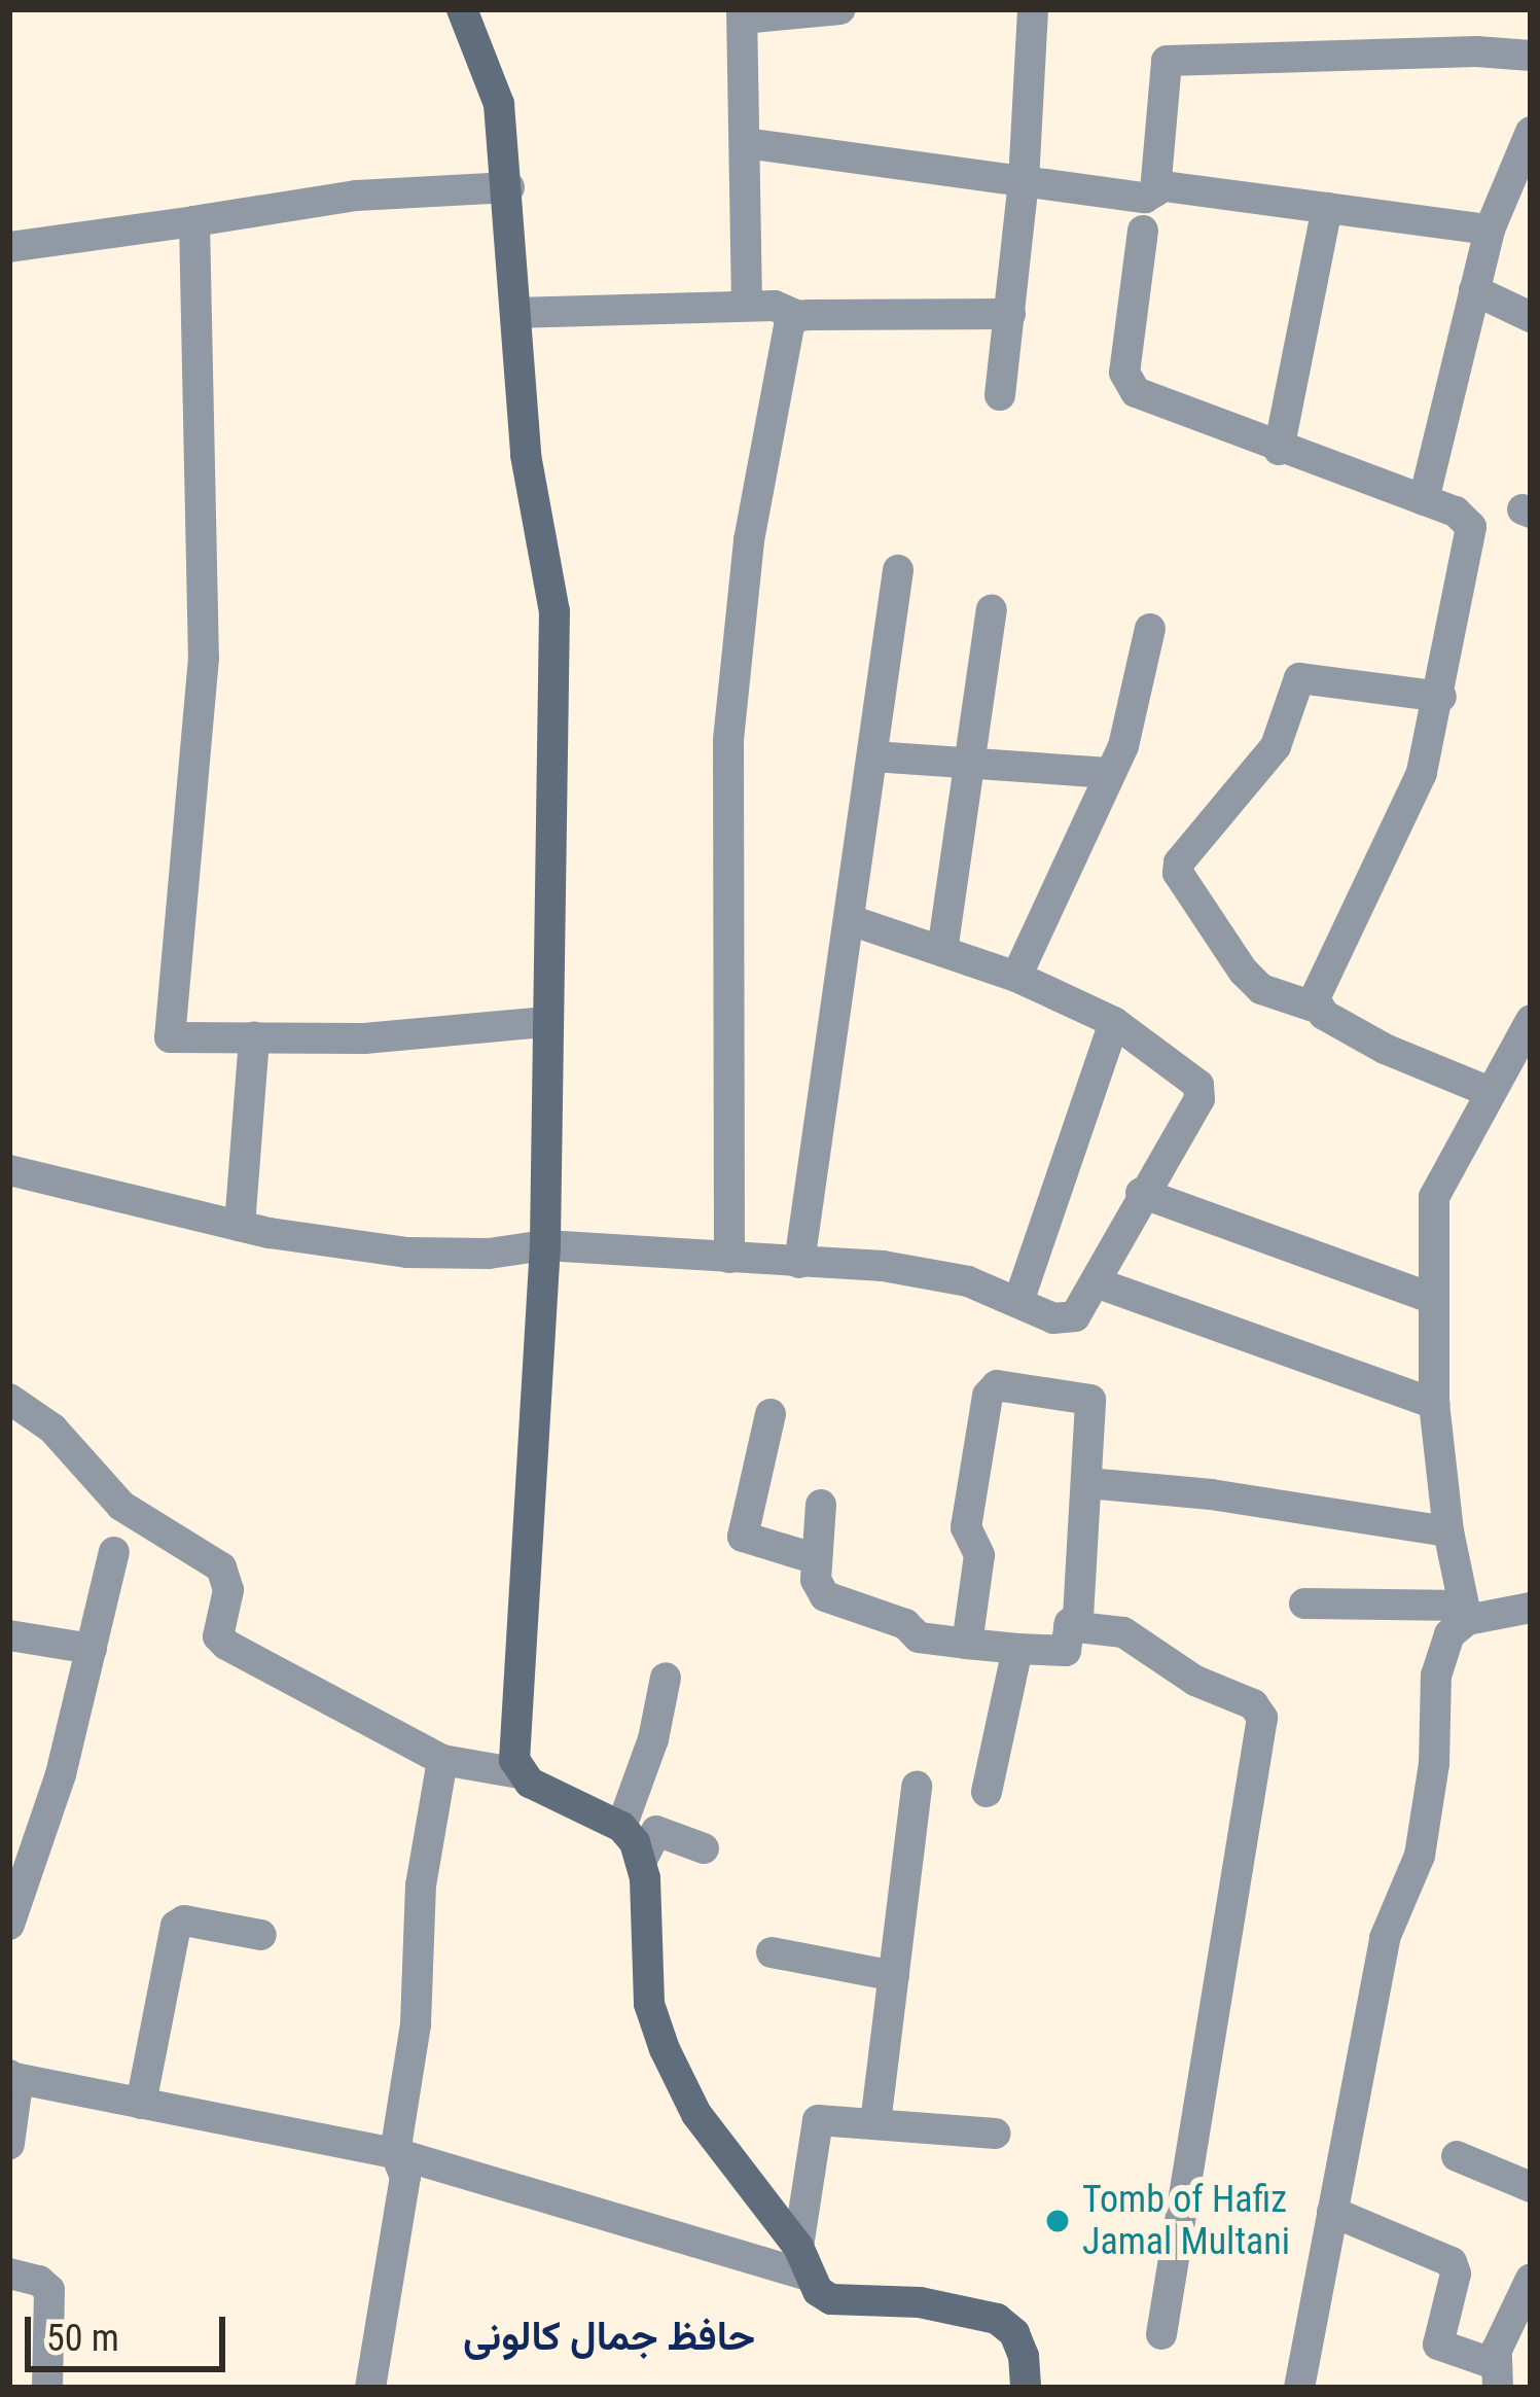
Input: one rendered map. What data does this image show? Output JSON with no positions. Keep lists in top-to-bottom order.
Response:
{
  "districts": ["حافظ جمال کالونی"],
  "places": ["Tomb of Hafiz Jamal Multani"],
  "scale_bar": "50 m"
}
